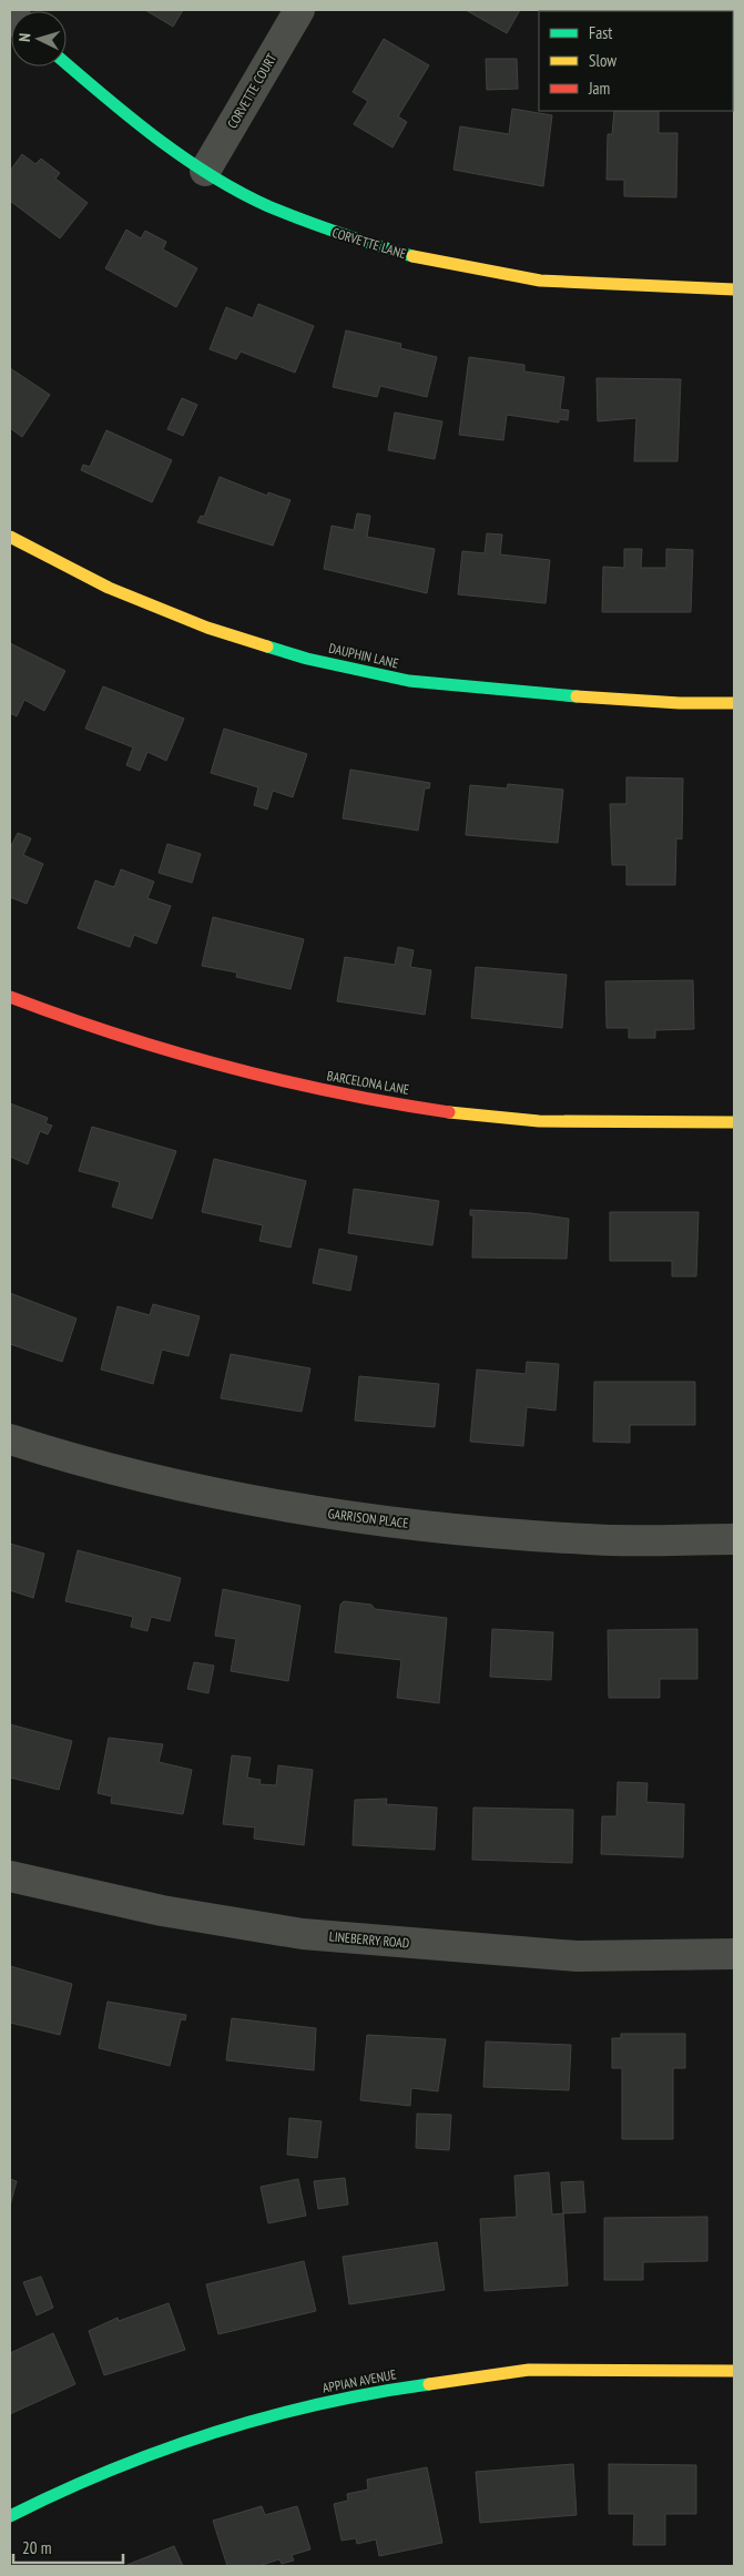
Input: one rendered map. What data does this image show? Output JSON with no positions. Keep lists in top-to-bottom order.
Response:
{
  "streets": {
    "street": [
      "CORVETTE COURT",
      "CORVETTE LANE",
      "DAUPHIN LANE",
      "BARCELONA LANE",
      "GARRISON PLACE",
      "LINEBERRY ROAD",
      "APPIAN AVENUE"
    ]
  },
  "crossings": [
    ["CORVETTE COURT", "CORVETTE LANE"]
  ],
  "legend": ["Fast", "Slow", "Jam"],
  "scale_bar": "20 m",
  "north": "left"
}
